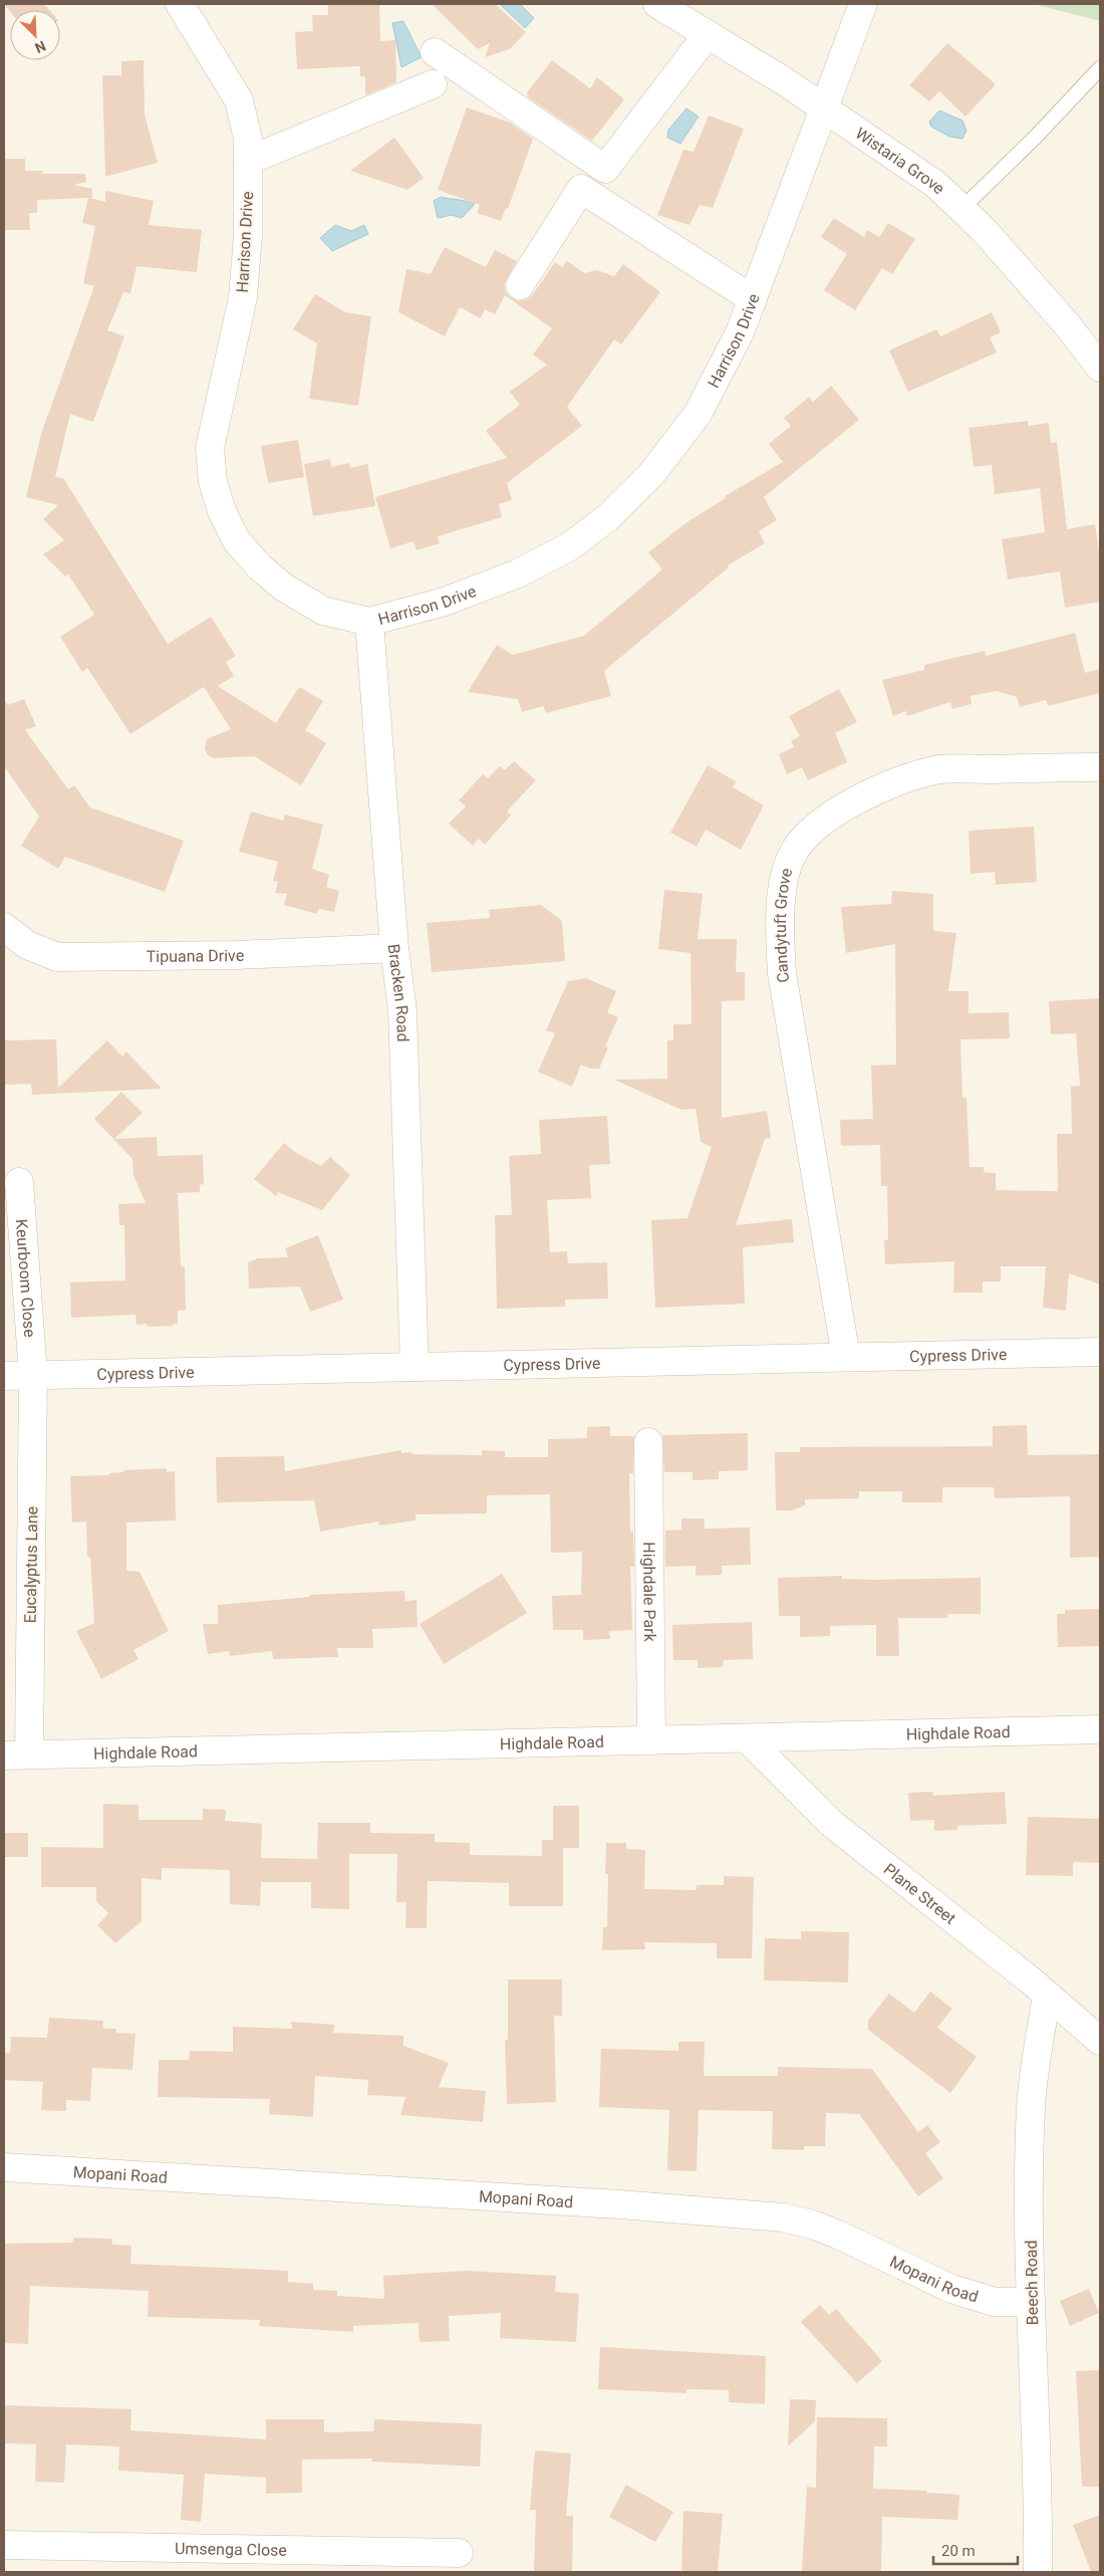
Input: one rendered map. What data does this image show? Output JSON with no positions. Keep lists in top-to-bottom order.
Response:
{
  "streets": {
    "street": [
      "Wistaria Grove",
      "Harrison Drive",
      "Candytuft Grove",
      "Tipuana Drive",
      "Bracken Road",
      "Keurboom Close",
      "Cypress Drive",
      "Eucalyptus Lane",
      "Highdale Park",
      "Highdale Road",
      "Plane Street",
      "Mopani Road",
      "Beech Road",
      "Umsenga Close"
    ]
  },
  "crossings": [
    ["Wistaria Grove", "Harrison Drive"],
    ["Harrison Drive", "Bracken Road"],
    ["Candytuft Grove", "Cypress Drive"],
    ["Tipuana Drive", "Bracken Road"],
    ["Bracken Road", "Cypress Drive"],
    ["Keurboom Close", "Cypress Drive"],
    ["Keurboom Close", "Eucalyptus Lane"],
    ["Cypress Drive", "Eucalyptus Lane"],
    ["Eucalyptus Lane", "Highdale Road"],
    ["Highdale Park", "Highdale Road"],
    ["Highdale Road", "Plane Street"],
    ["Plane Street", "Beech Road"],
    ["Mopani Road", "Beech Road"]
  ],
  "scale_bar": "20 m",
  "north": "bottom right"
}
